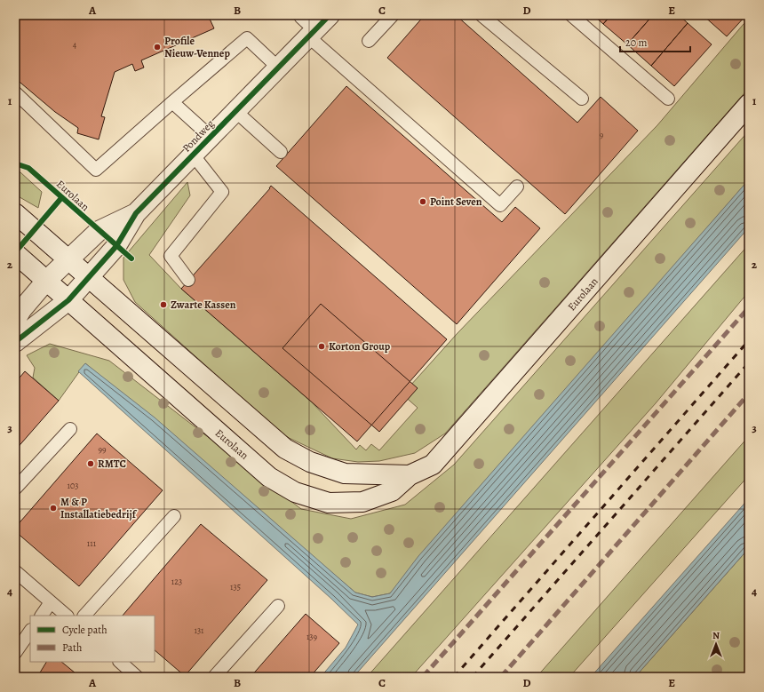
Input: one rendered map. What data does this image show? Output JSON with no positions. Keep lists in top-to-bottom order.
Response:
{
  "streets": {
    "main road": ["Pondweg", "Eurolaan"]
  },
  "crossings": [
    ["Pondweg", "Eurolaan"]
  ],
  "places": [
    "Profile Nieuw-Vennep",
    "Point Seven",
    "Zwarte Kassen",
    "Korton Group",
    "RMTC",
    "M & P Installatiebedrijf"
  ],
  "house_numbers": [
    "4",
    "9",
    "99",
    "103",
    "111",
    "123",
    "135",
    "131",
    "139"
  ],
  "legend": ["Cycle path", "Path"],
  "scale_bar": "20 m",
  "north": "top",
  "grid": {
    "columns": [
      "A",
      "B",
      "C",
      "D",
      "E"
    ],
    "rows": [
      "1",
      "2",
      "3",
      "4"
    ]
  }
}
